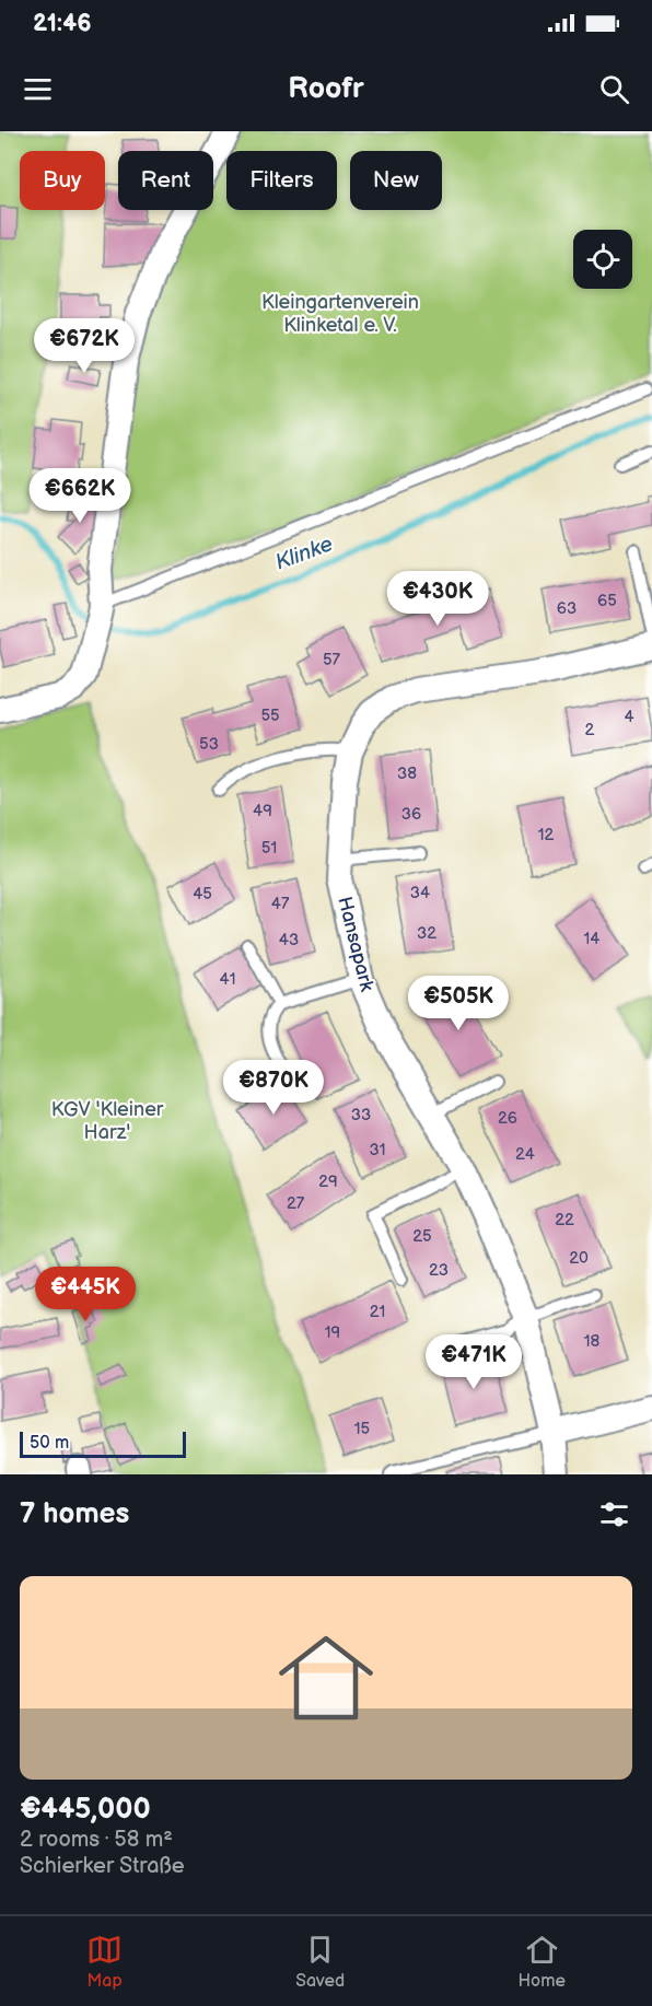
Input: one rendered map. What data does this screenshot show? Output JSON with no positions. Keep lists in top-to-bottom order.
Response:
{
  "streets": {
    "street": ["Hansapark"]
  },
  "water": ["Klinke"],
  "parks": ["Kleingartenverein Klinketal e. V.", "KGV 'Kleiner Harz'"],
  "house_numbers": [
    "65",
    "63",
    "57",
    "55",
    "4",
    "2",
    "53",
    "38",
    "49",
    "36",
    "12",
    "51",
    "34",
    "45",
    "47",
    "32",
    "14",
    "43",
    "41",
    "33",
    "26",
    "31",
    "24",
    "29",
    "27",
    "22",
    "25",
    "20",
    "23",
    "21",
    "19",
    "18",
    "15"
  ],
  "scale_bar": "50 m",
  "page": {
    "status": "21:46",
    "header": "Roofr",
    "chip": [
      "Buy",
      "Rent",
      "Filters",
      "New"
    ],
    "price": [
      "€672K",
      "€662K",
      "€430K",
      "€505K",
      "€870K",
      "€445K",
      "€471K"
    ],
    "scale": "50 m",
    "heading": "7 homes",
    "list": [
      {
        "name": "€445,000",
        "note": "2 rooms · 58 m² · Schierker Straße"
      }
    ],
    "tabs": ["Map", "Saved", "Home"]
  }
}
